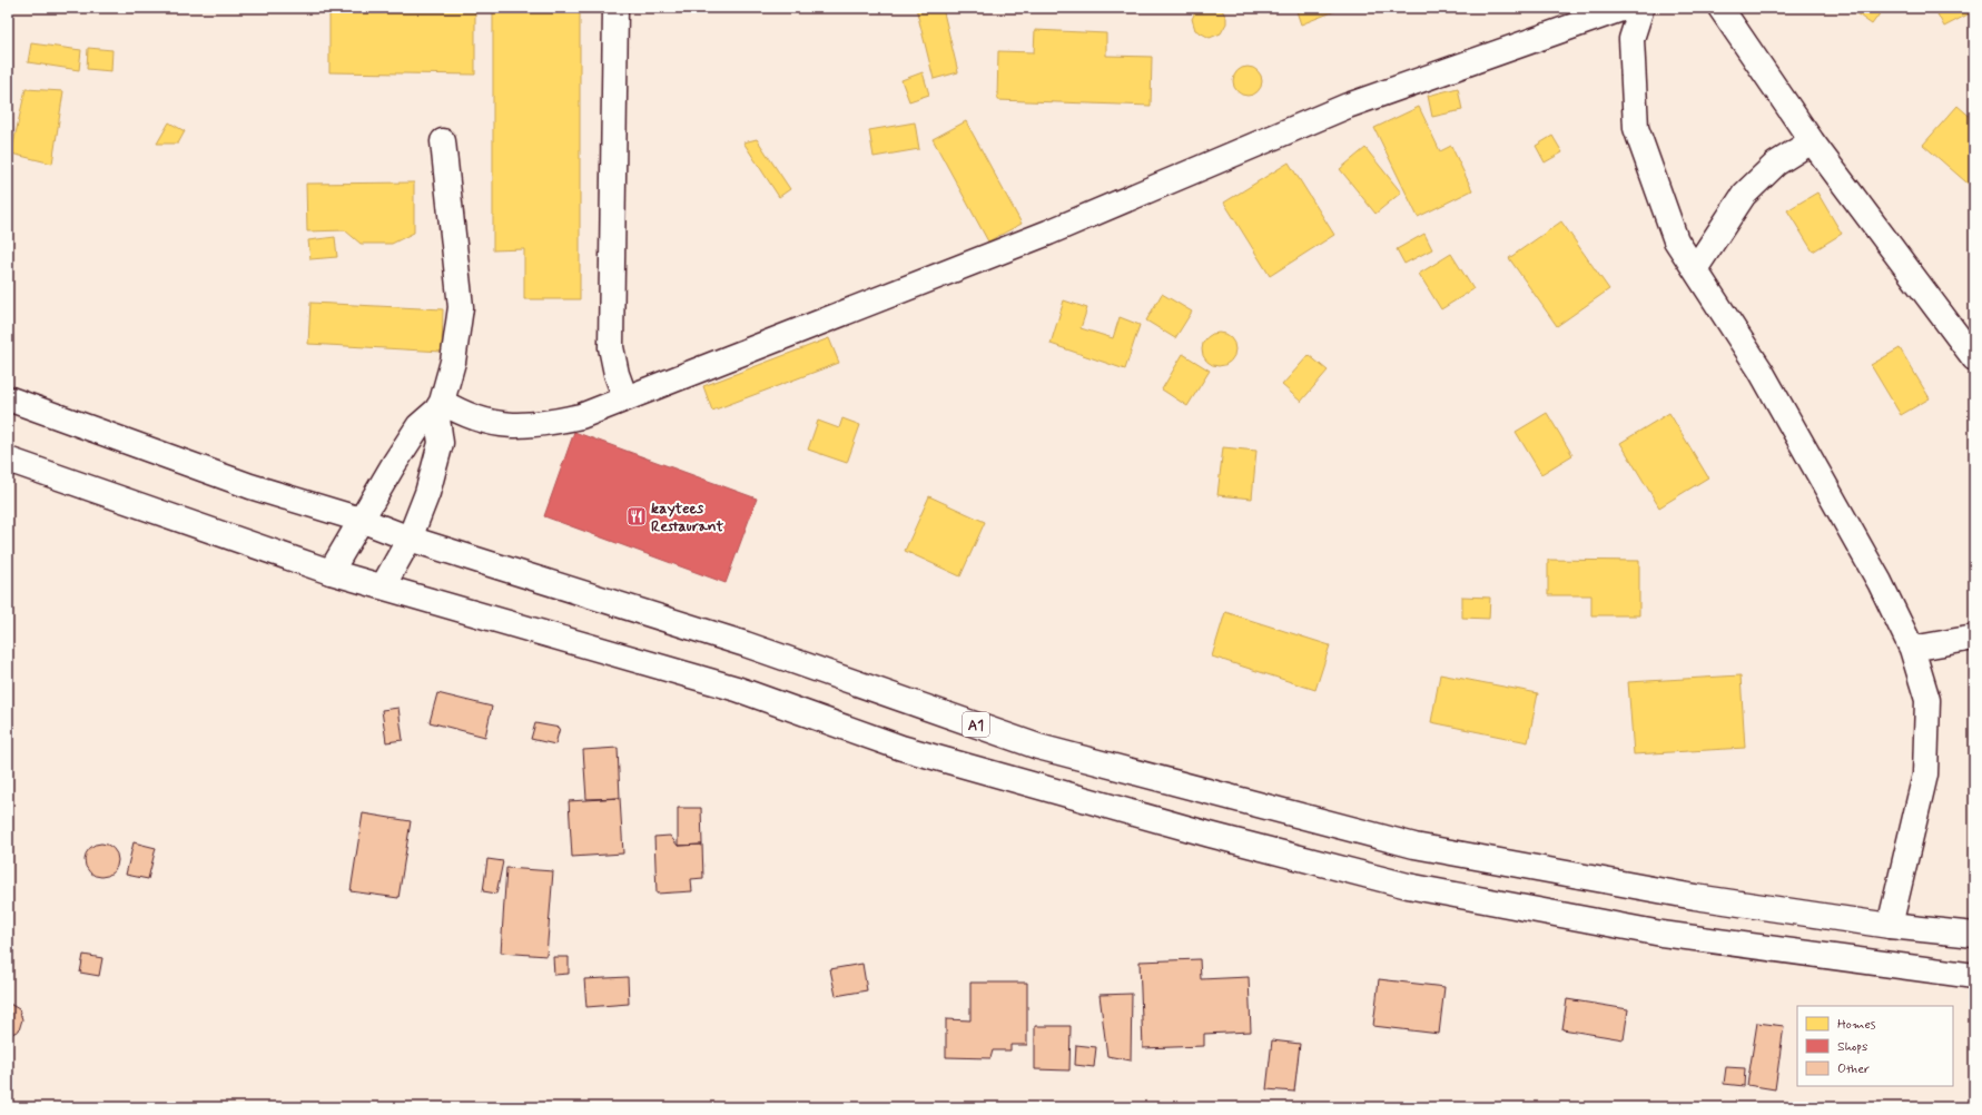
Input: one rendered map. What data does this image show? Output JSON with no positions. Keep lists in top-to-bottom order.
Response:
{
  "streets": {
    "main road": ["A1"]
  },
  "places": {
    "restaurant": ["kaytees Restaurant"]
  },
  "legend": ["Homes", "Shops", "Other"]
}
